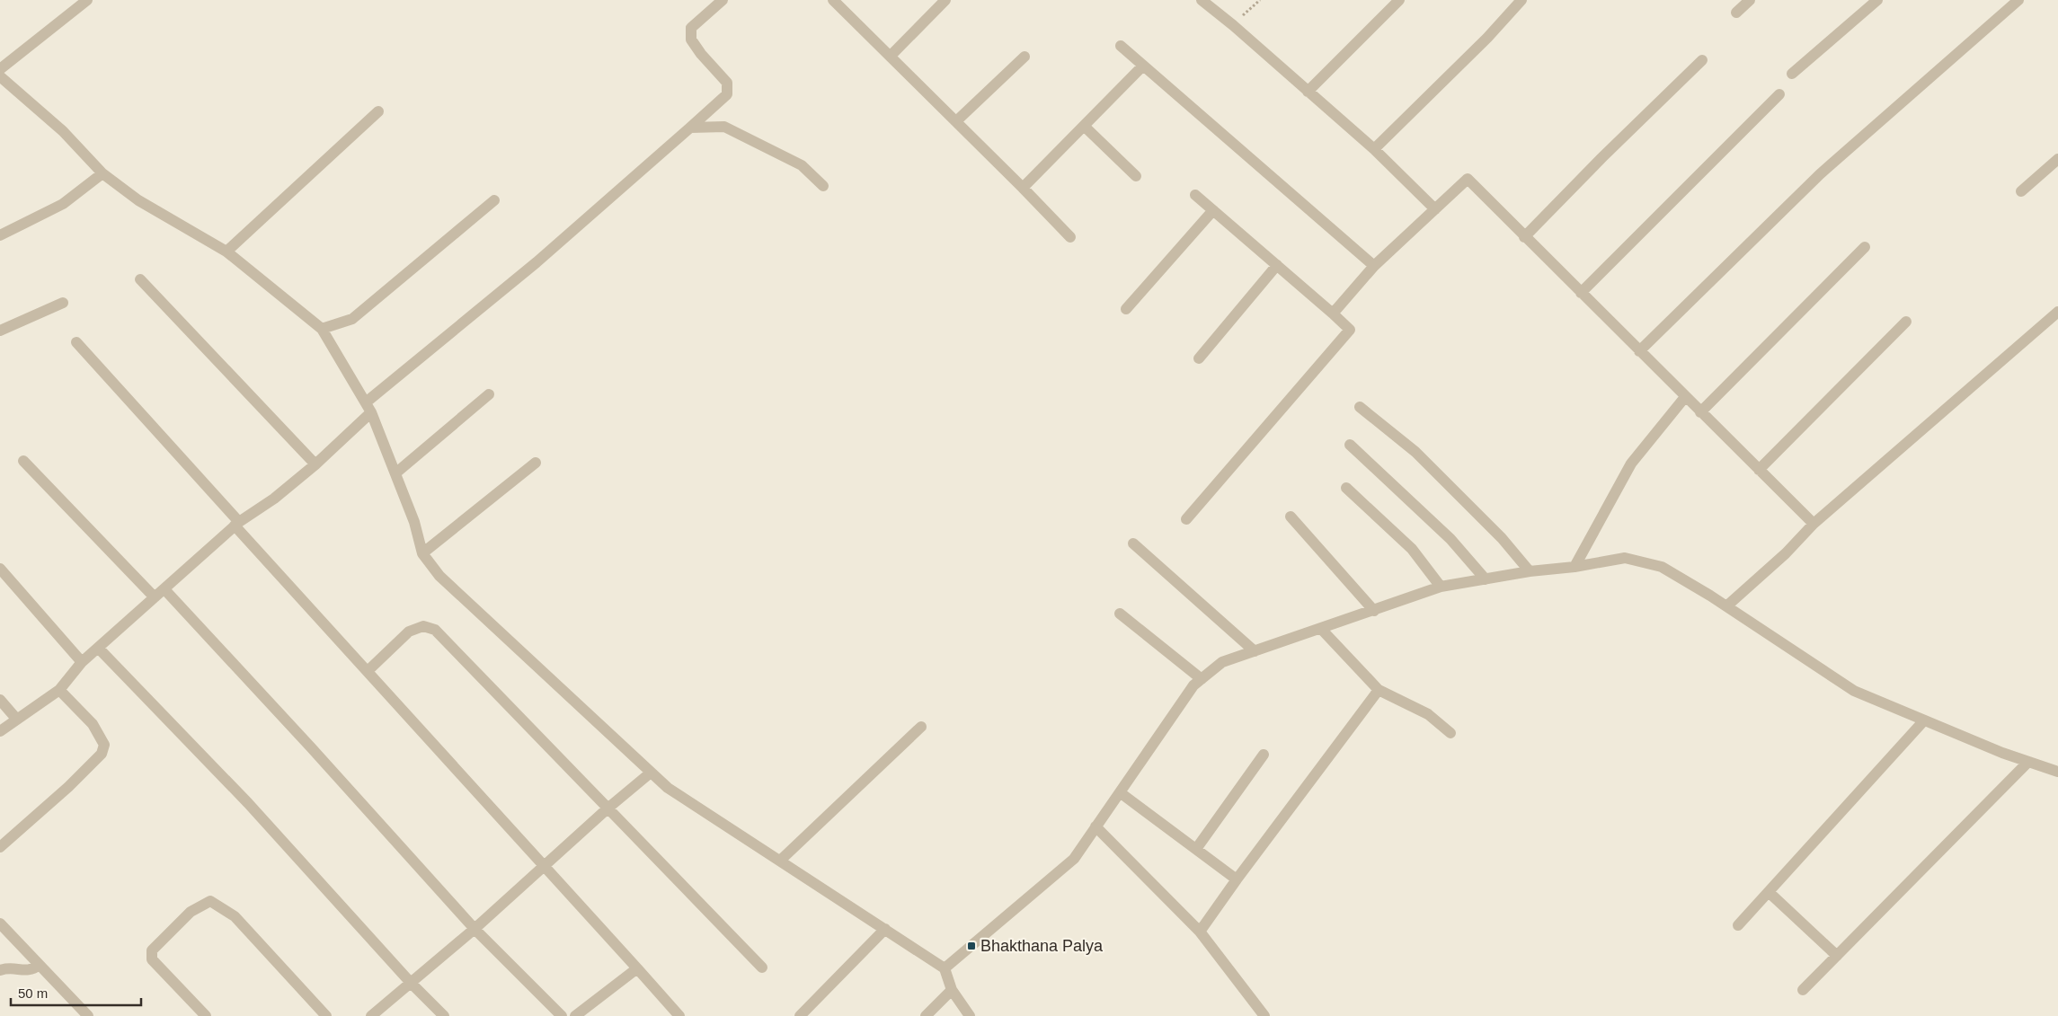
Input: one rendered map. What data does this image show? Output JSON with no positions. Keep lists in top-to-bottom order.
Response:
{
  "places": {
    "transit": ["Bhakthana Palya"]
  },
  "scale_bar": "50 m"
}
